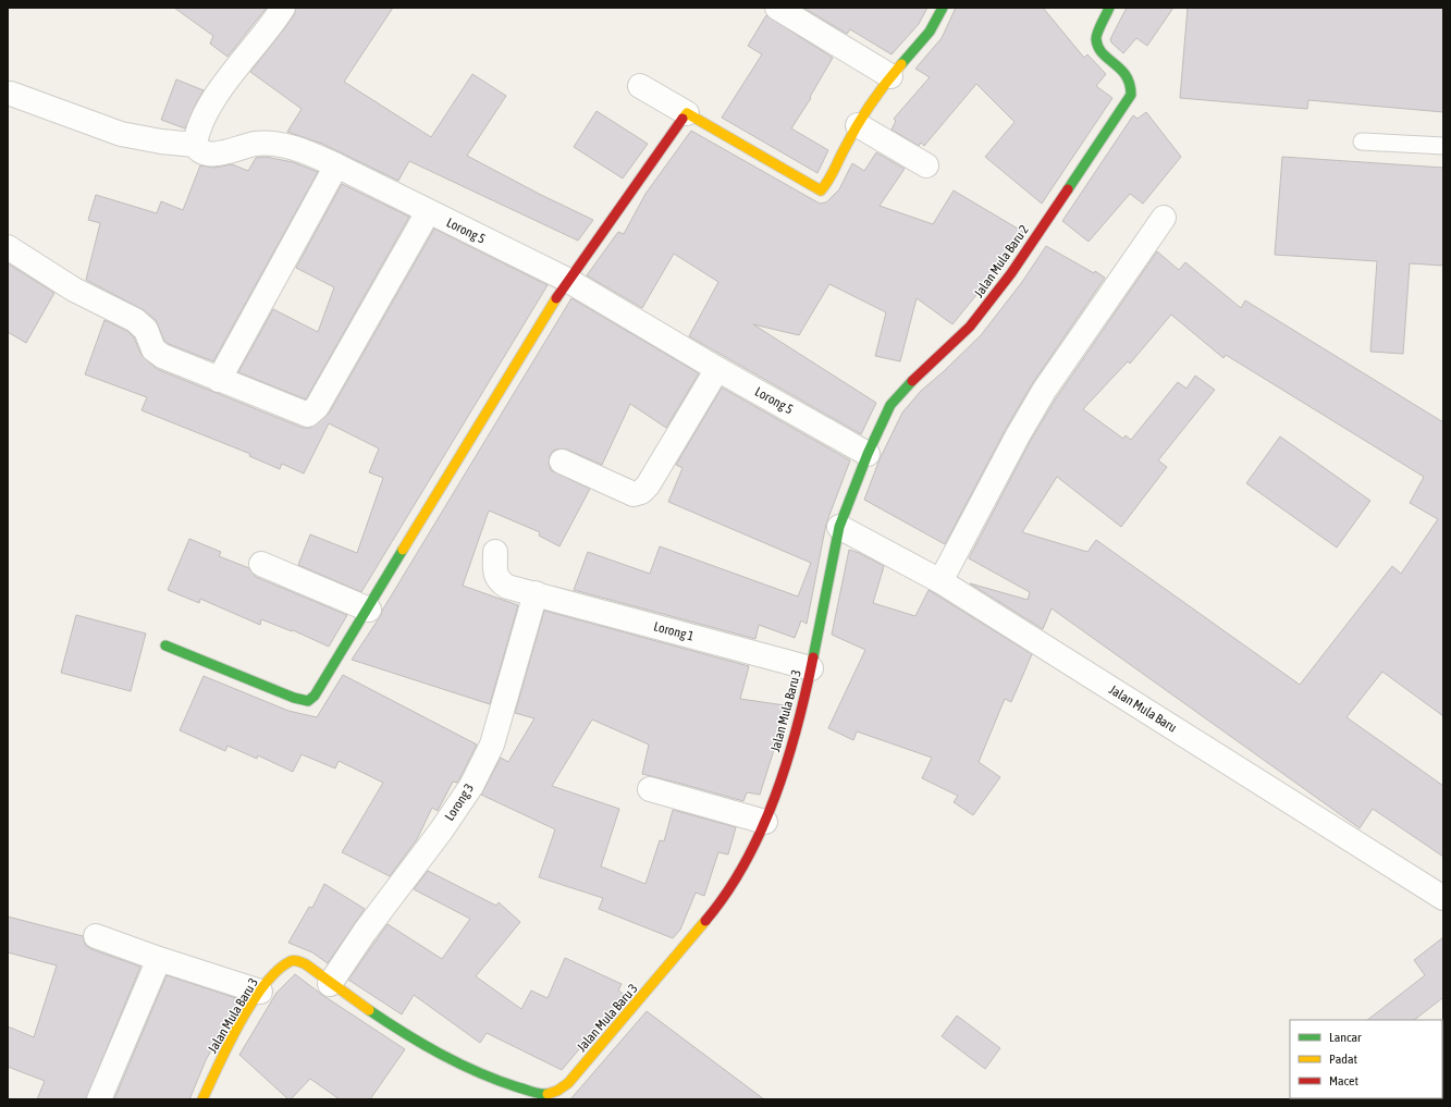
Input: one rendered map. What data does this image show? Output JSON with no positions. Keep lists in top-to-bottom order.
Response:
{
  "streets": {
    "street": [
      "Lorong 5",
      "Jalan Mula Baru 2",
      "Lorong 1",
      "Jalan Mula Baru",
      "Jalan Mula Baru 3",
      "Lorong 3"
    ]
  },
  "crossings": [
    ["Lorong 5", "Jalan Mula Baru 2"],
    ["Jalan Mula Baru 2", "Jalan Mula Baru"],
    ["Jalan Mula Baru 2", "Jalan Mula Baru 3"],
    ["Lorong 1", "Jalan Mula Baru 3"],
    ["Lorong 1", "Lorong 3"],
    ["Jalan Mula Baru", "Jalan Mula Baru 3"],
    ["Jalan Mula Baru 3", "Lorong 3"]
  ],
  "legend": ["Lancar", "Padat", "Macet"]
}
